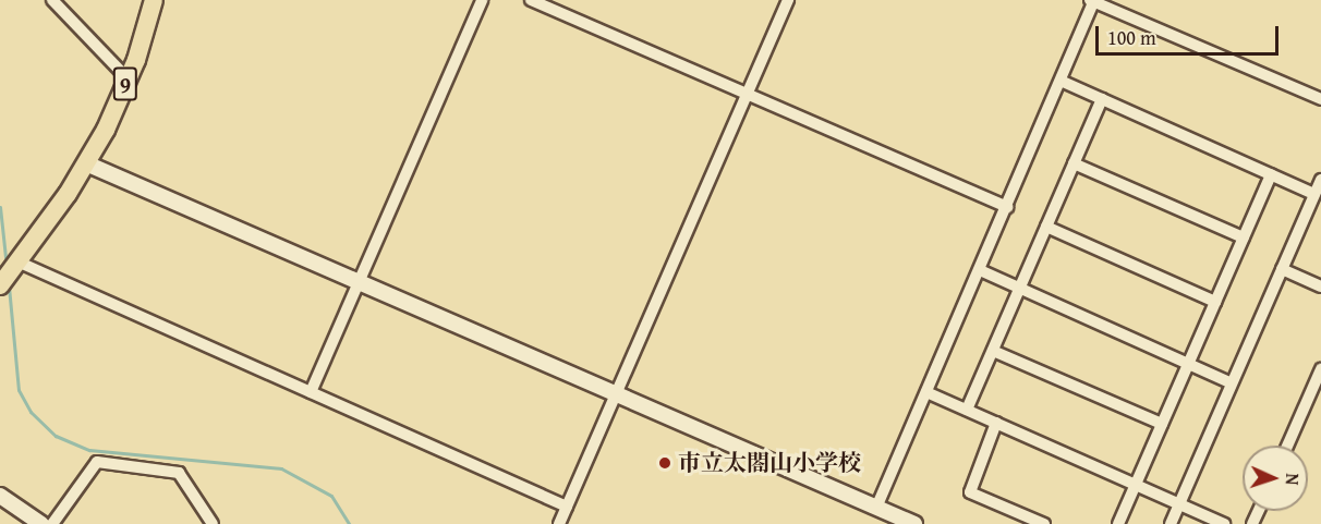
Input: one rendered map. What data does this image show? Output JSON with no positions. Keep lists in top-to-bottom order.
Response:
{
  "streets": {
    "main road": ["9"]
  },
  "places": ["市立太閤山小学校"],
  "scale_bar": "100 m",
  "north": "right"
}
